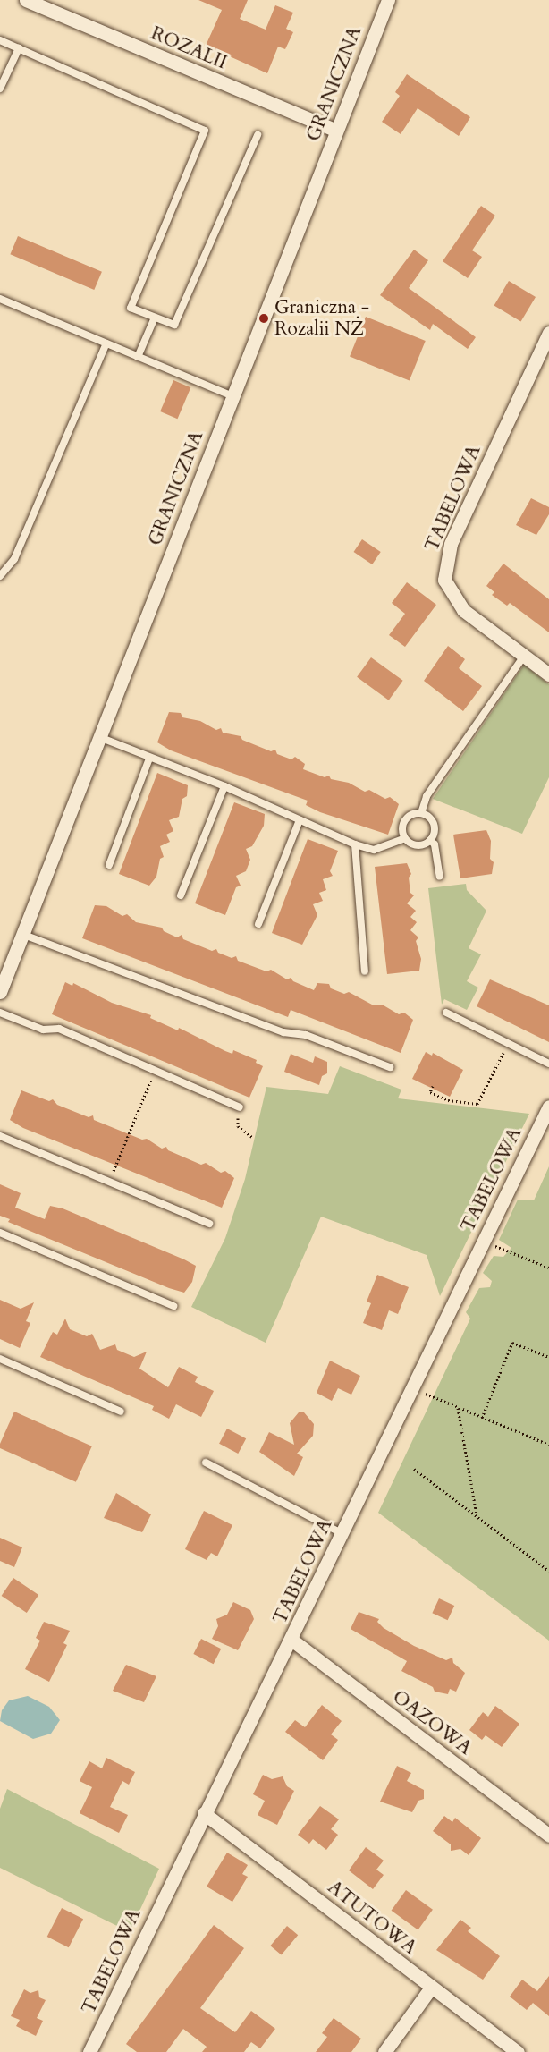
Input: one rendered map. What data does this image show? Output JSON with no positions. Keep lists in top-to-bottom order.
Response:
{
  "streets": {
    "street": [
      "ROZALII",
      "GRANICZNA",
      "TABELOWA",
      "OAZOWA",
      "ATUTOWA"
    ]
  },
  "crossings": [
    ["ROZALII", "GRANICZNA"],
    ["TABELOWA", "OAZOWA"],
    ["TABELOWA", "ATUTOWA"]
  ],
  "places": ["Graniczna - Rozalii NŻ"]
}
